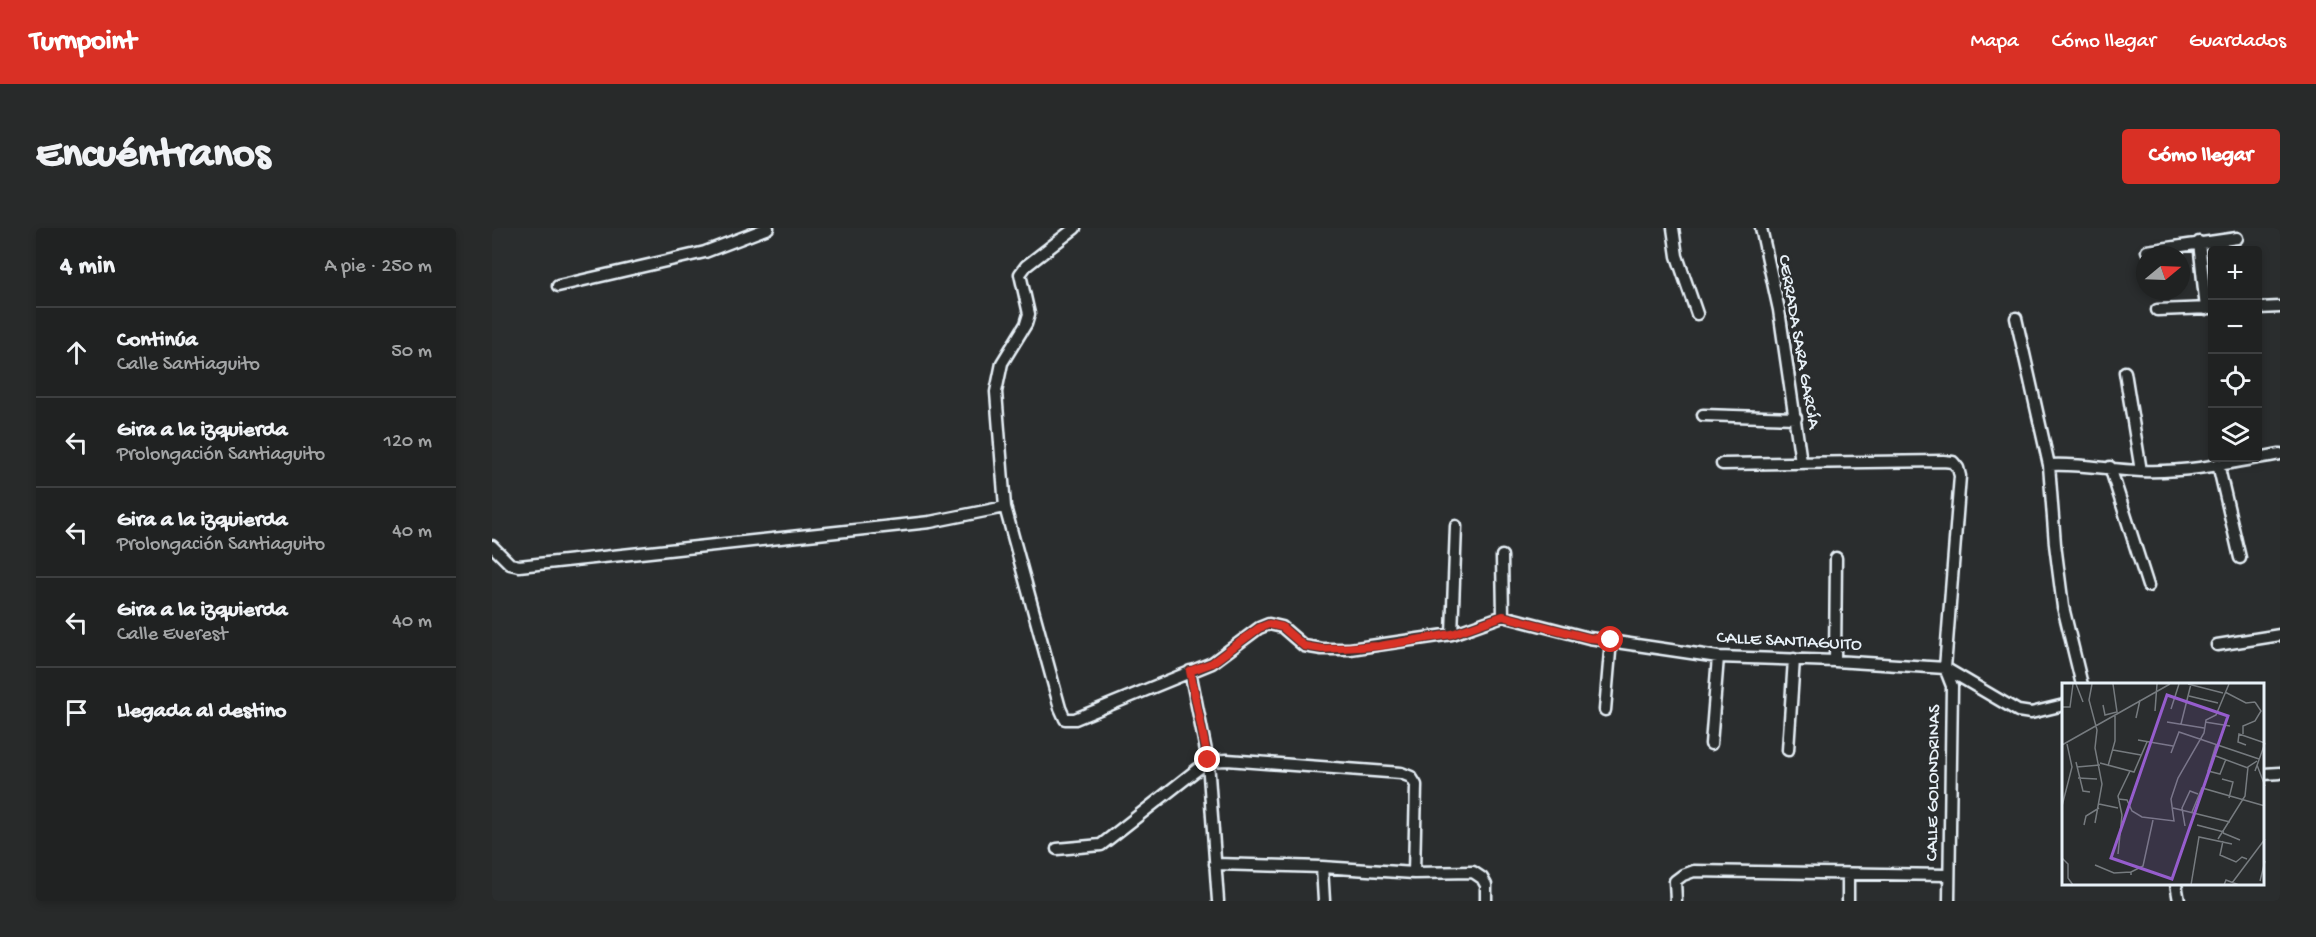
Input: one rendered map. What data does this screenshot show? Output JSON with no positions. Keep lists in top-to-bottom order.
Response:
{
  "streets": {
    "street": ["CERRADA SARA GARCÍA", "CALLE SANTIAGUITO", "CALLE GOLONDRINAS"]
  },
  "crossings": [
    ["CERRADA SARA GARCÍA", "CALLE GOLONDRINAS"],
    ["CALLE SANTIAGUITO", "CALLE GOLONDRINAS"]
  ],
  "north": "right",
  "page": {
    "header": "Turnpoint",
    "nav": ["Mapa", "Cómo llegar", "Guardados"],
    "buttons": "Cómo llegar",
    "title": "Encuéntranos",
    "heading": ["4 min", "A pie · 250 m"],
    "map_buttons": ["+", "−"],
    "list": [
      ["Continúa", "Calle Santiaguito", "50 m"],
      ["Gira a la izquierda", "Prolongación Santiaguito", "120 m"],
      ["Gira a la izquierda", "Prolongación Santiaguito", "40 m"],
      ["Gira a la izquierda", "Calle Everest", "40 m"],
      "Llegada al destino"
    ]
  }
}
